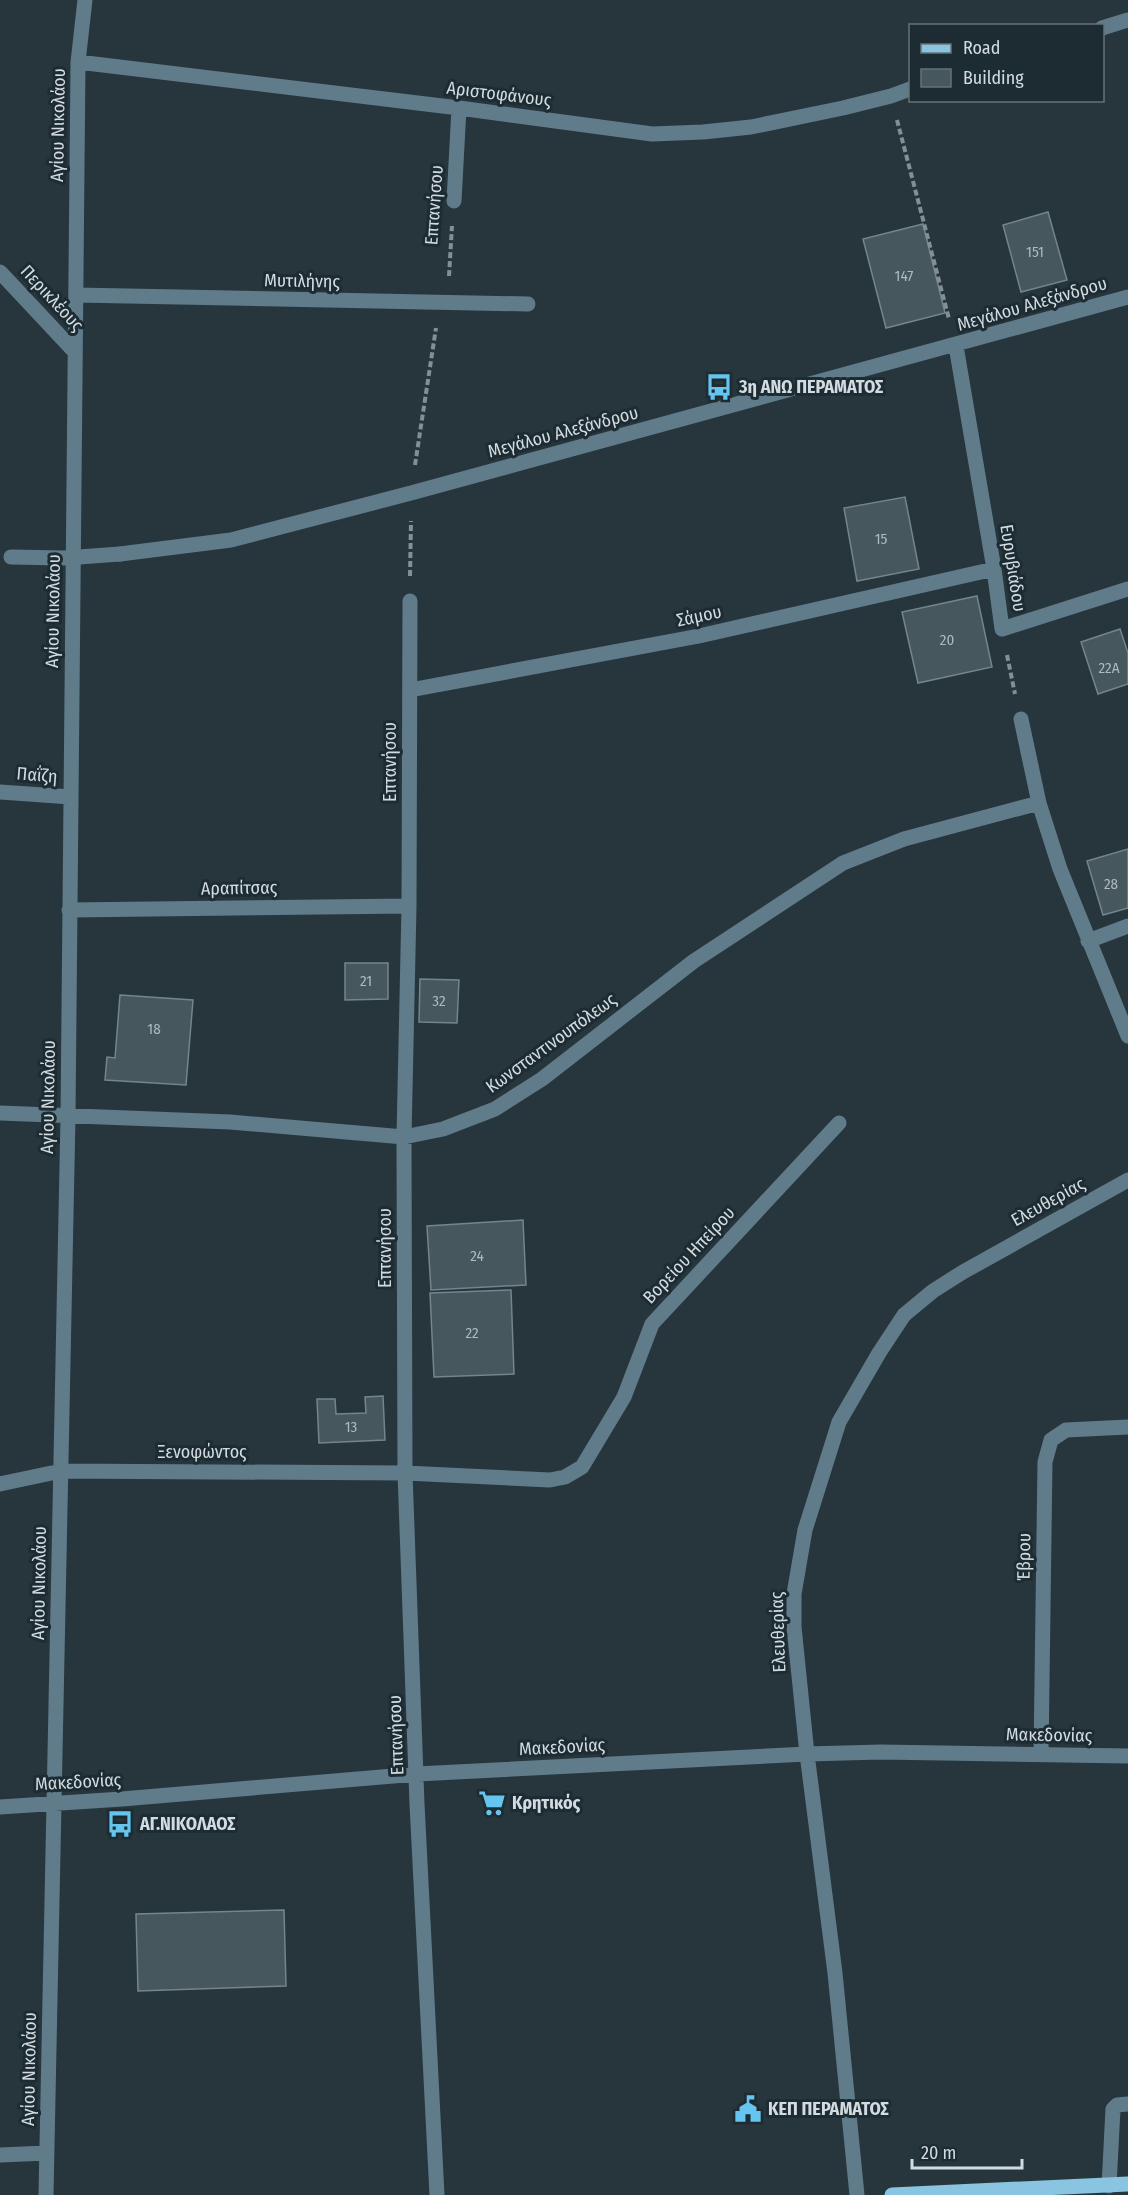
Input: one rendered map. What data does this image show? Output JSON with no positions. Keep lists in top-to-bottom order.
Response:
{
  "streets": {
    "street": [
      "Αριστοφάνους",
      "Αγίου Νικολάου",
      "Επτανήσου",
      "Μυτιλήνης",
      "Περικλέους",
      "Μεγάλου Αλεξάνδρου",
      "Ευρυβιάδου",
      "Σάμου",
      "Παΐζη",
      "Αραπίτσας",
      "Κωνσταντινουπόλεως",
      "Ελευθερίας",
      "Βορείου Ηπείρου",
      "Ξενοφώντος",
      "Έβρου",
      "Μακεδονίας"
    ]
  },
  "crossings": [
    ["Αριστοφάνους", "Αγίου Νικολάου"],
    ["Αριστοφάνους", "Επτανήσου"],
    ["Αγίου Νικολάου", "Μυτιλήνης"],
    ["Αγίου Νικολάου", "Περικλέους"],
    ["Αγίου Νικολάου", "Παΐζη"],
    ["Αγίου Νικολάου", "Αραπίτσας"],
    ["Αγίου Νικολάου", "Κωνσταντινουπόλεως"],
    ["Αγίου Νικολάου", "Ξενοφώντος"],
    ["Αγίου Νικολάου", "Μακεδονίας"],
    ["Επτανήσου", "Μυτιλήνης"],
    ["Επτανήσου", "Μεγάλου Αλεξάνδρου"],
    ["Επτανήσου", "Σάμου"],
    ["Επτανήσου", "Αραπίτσας"],
    ["Επτανήσου", "Κωνσταντινουπόλεως"],
    ["Επτανήσου", "Βορείου Ηπείρου"],
    ["Επτανήσου", "Ξενοφώντος"],
    ["Επτανήσου", "Μακεδονίας"],
    ["Μεγάλου Αλεξάνδρου", "Ευρυβιάδου"],
    ["Ευρυβιάδου", "Σάμου"],
    ["Ελευθερίας", "Μακεδονίας"],
    ["Βορείου Ηπείρου", "Ξενοφώντος"],
    ["Έβρου", "Μακεδονίας"]
  ],
  "places": {
    "bus stop": ["3η ΑΝΩ ΠΕΡΑΜΑΤΟΣ", "ΑΓ.ΝΙΚΟΛΑΟΣ"],
    "supermarket": ["Κρητικός"],
    "public building": ["ΚΕΠ ΠΕΡΑΜΑΤΟΣ"]
  },
  "house_numbers": [
    "151",
    "147",
    "15",
    "20",
    "22A",
    "28",
    "21",
    "32",
    "18",
    "24",
    "22",
    "13"
  ],
  "legend": ["Road", "Building"],
  "scale_bar": "20 m"
}
